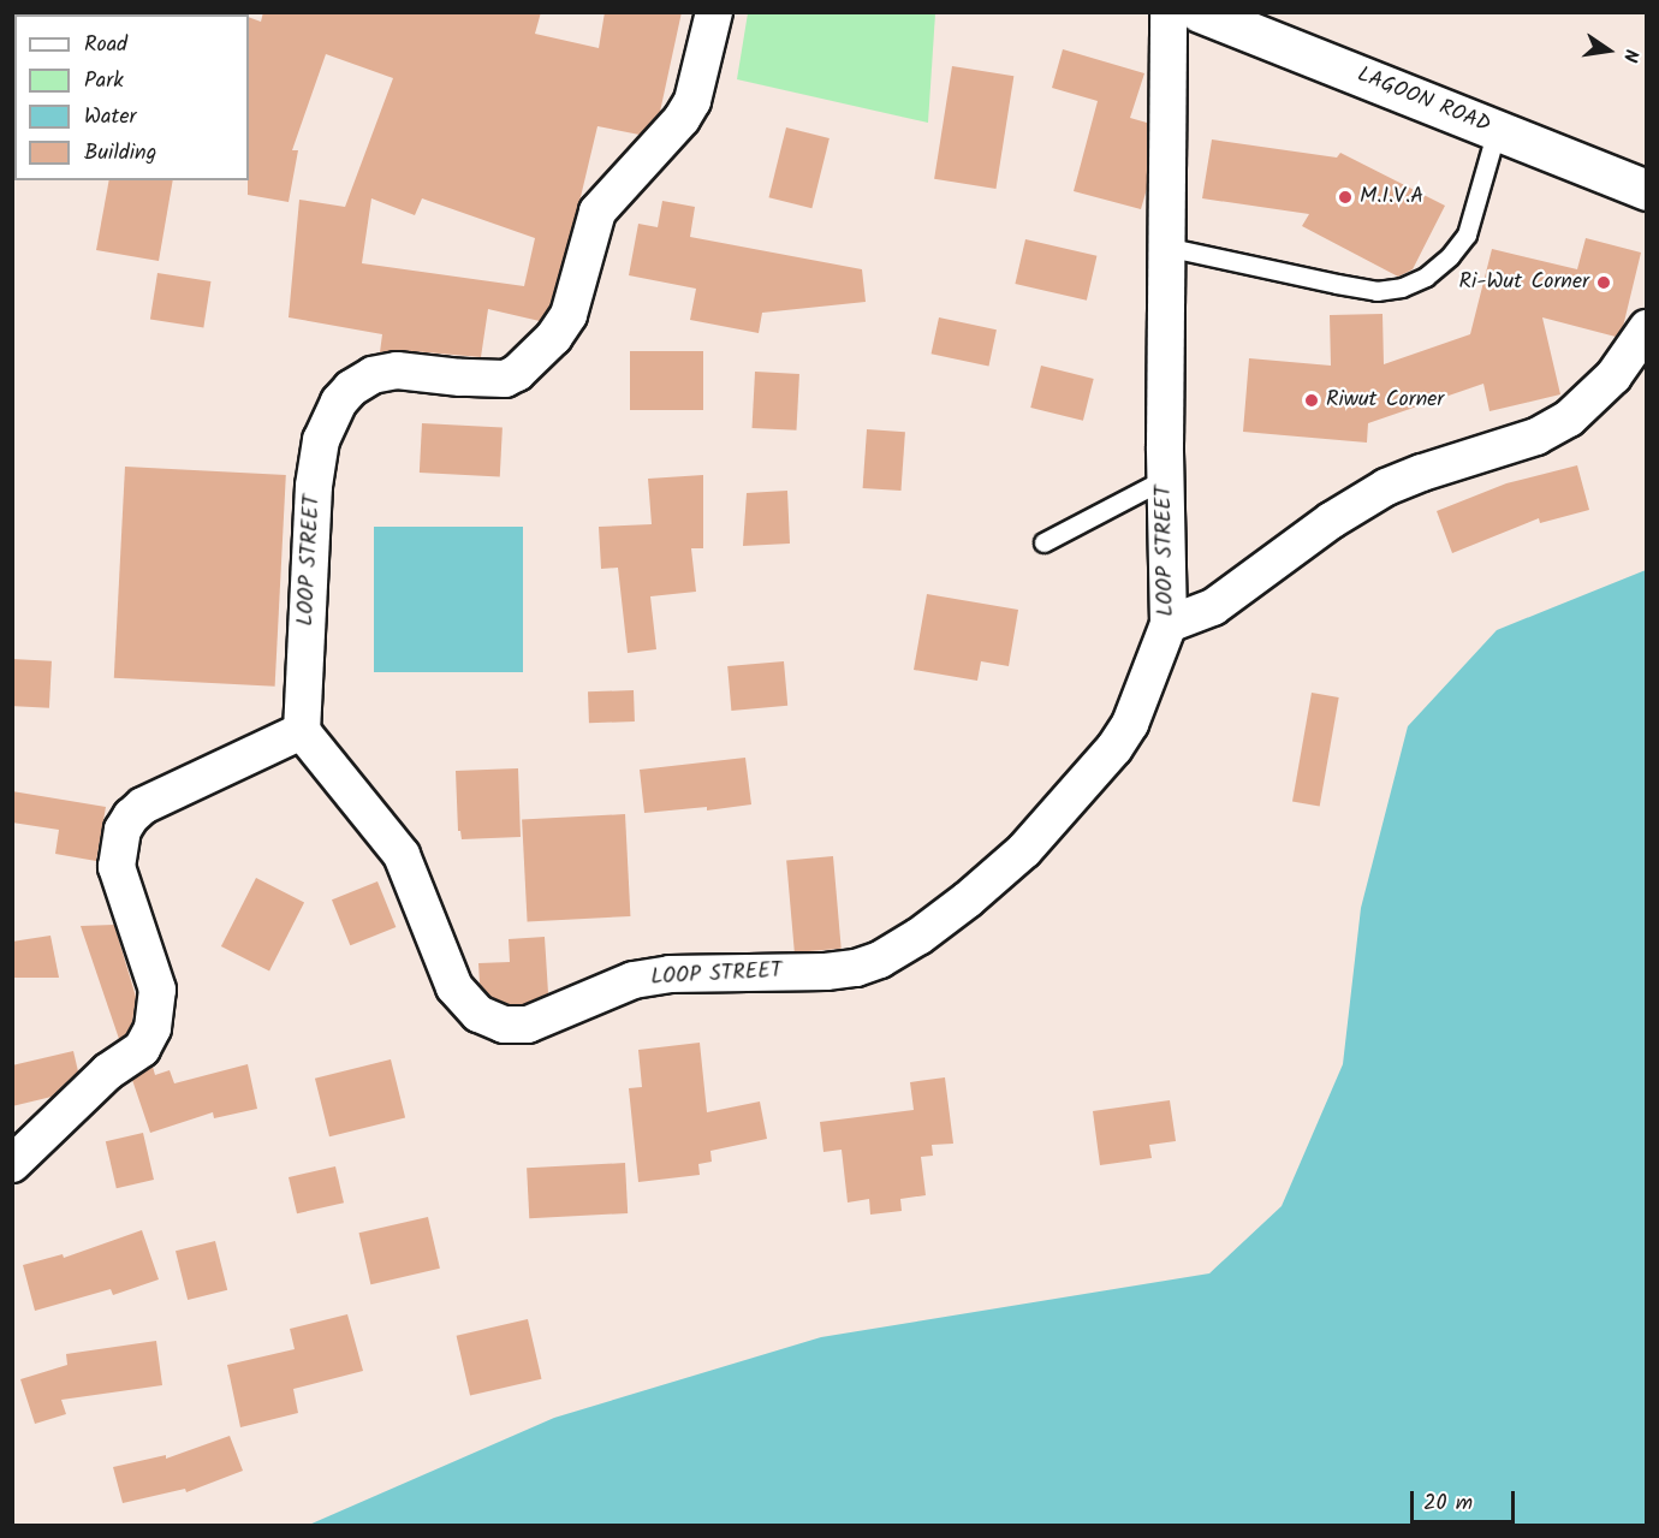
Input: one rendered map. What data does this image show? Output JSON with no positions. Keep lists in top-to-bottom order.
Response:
{
  "streets": {
    "main road": ["LAGOON ROAD"],
    "street": ["LOOP STREET"]
  },
  "places": ["M.I.V.A", "Ri-Wut Corner", "Riwut Corner"],
  "legend": [
    "Road",
    "Park",
    "Water",
    "Building"
  ],
  "scale_bar": "20 m",
  "north": "right"
}
